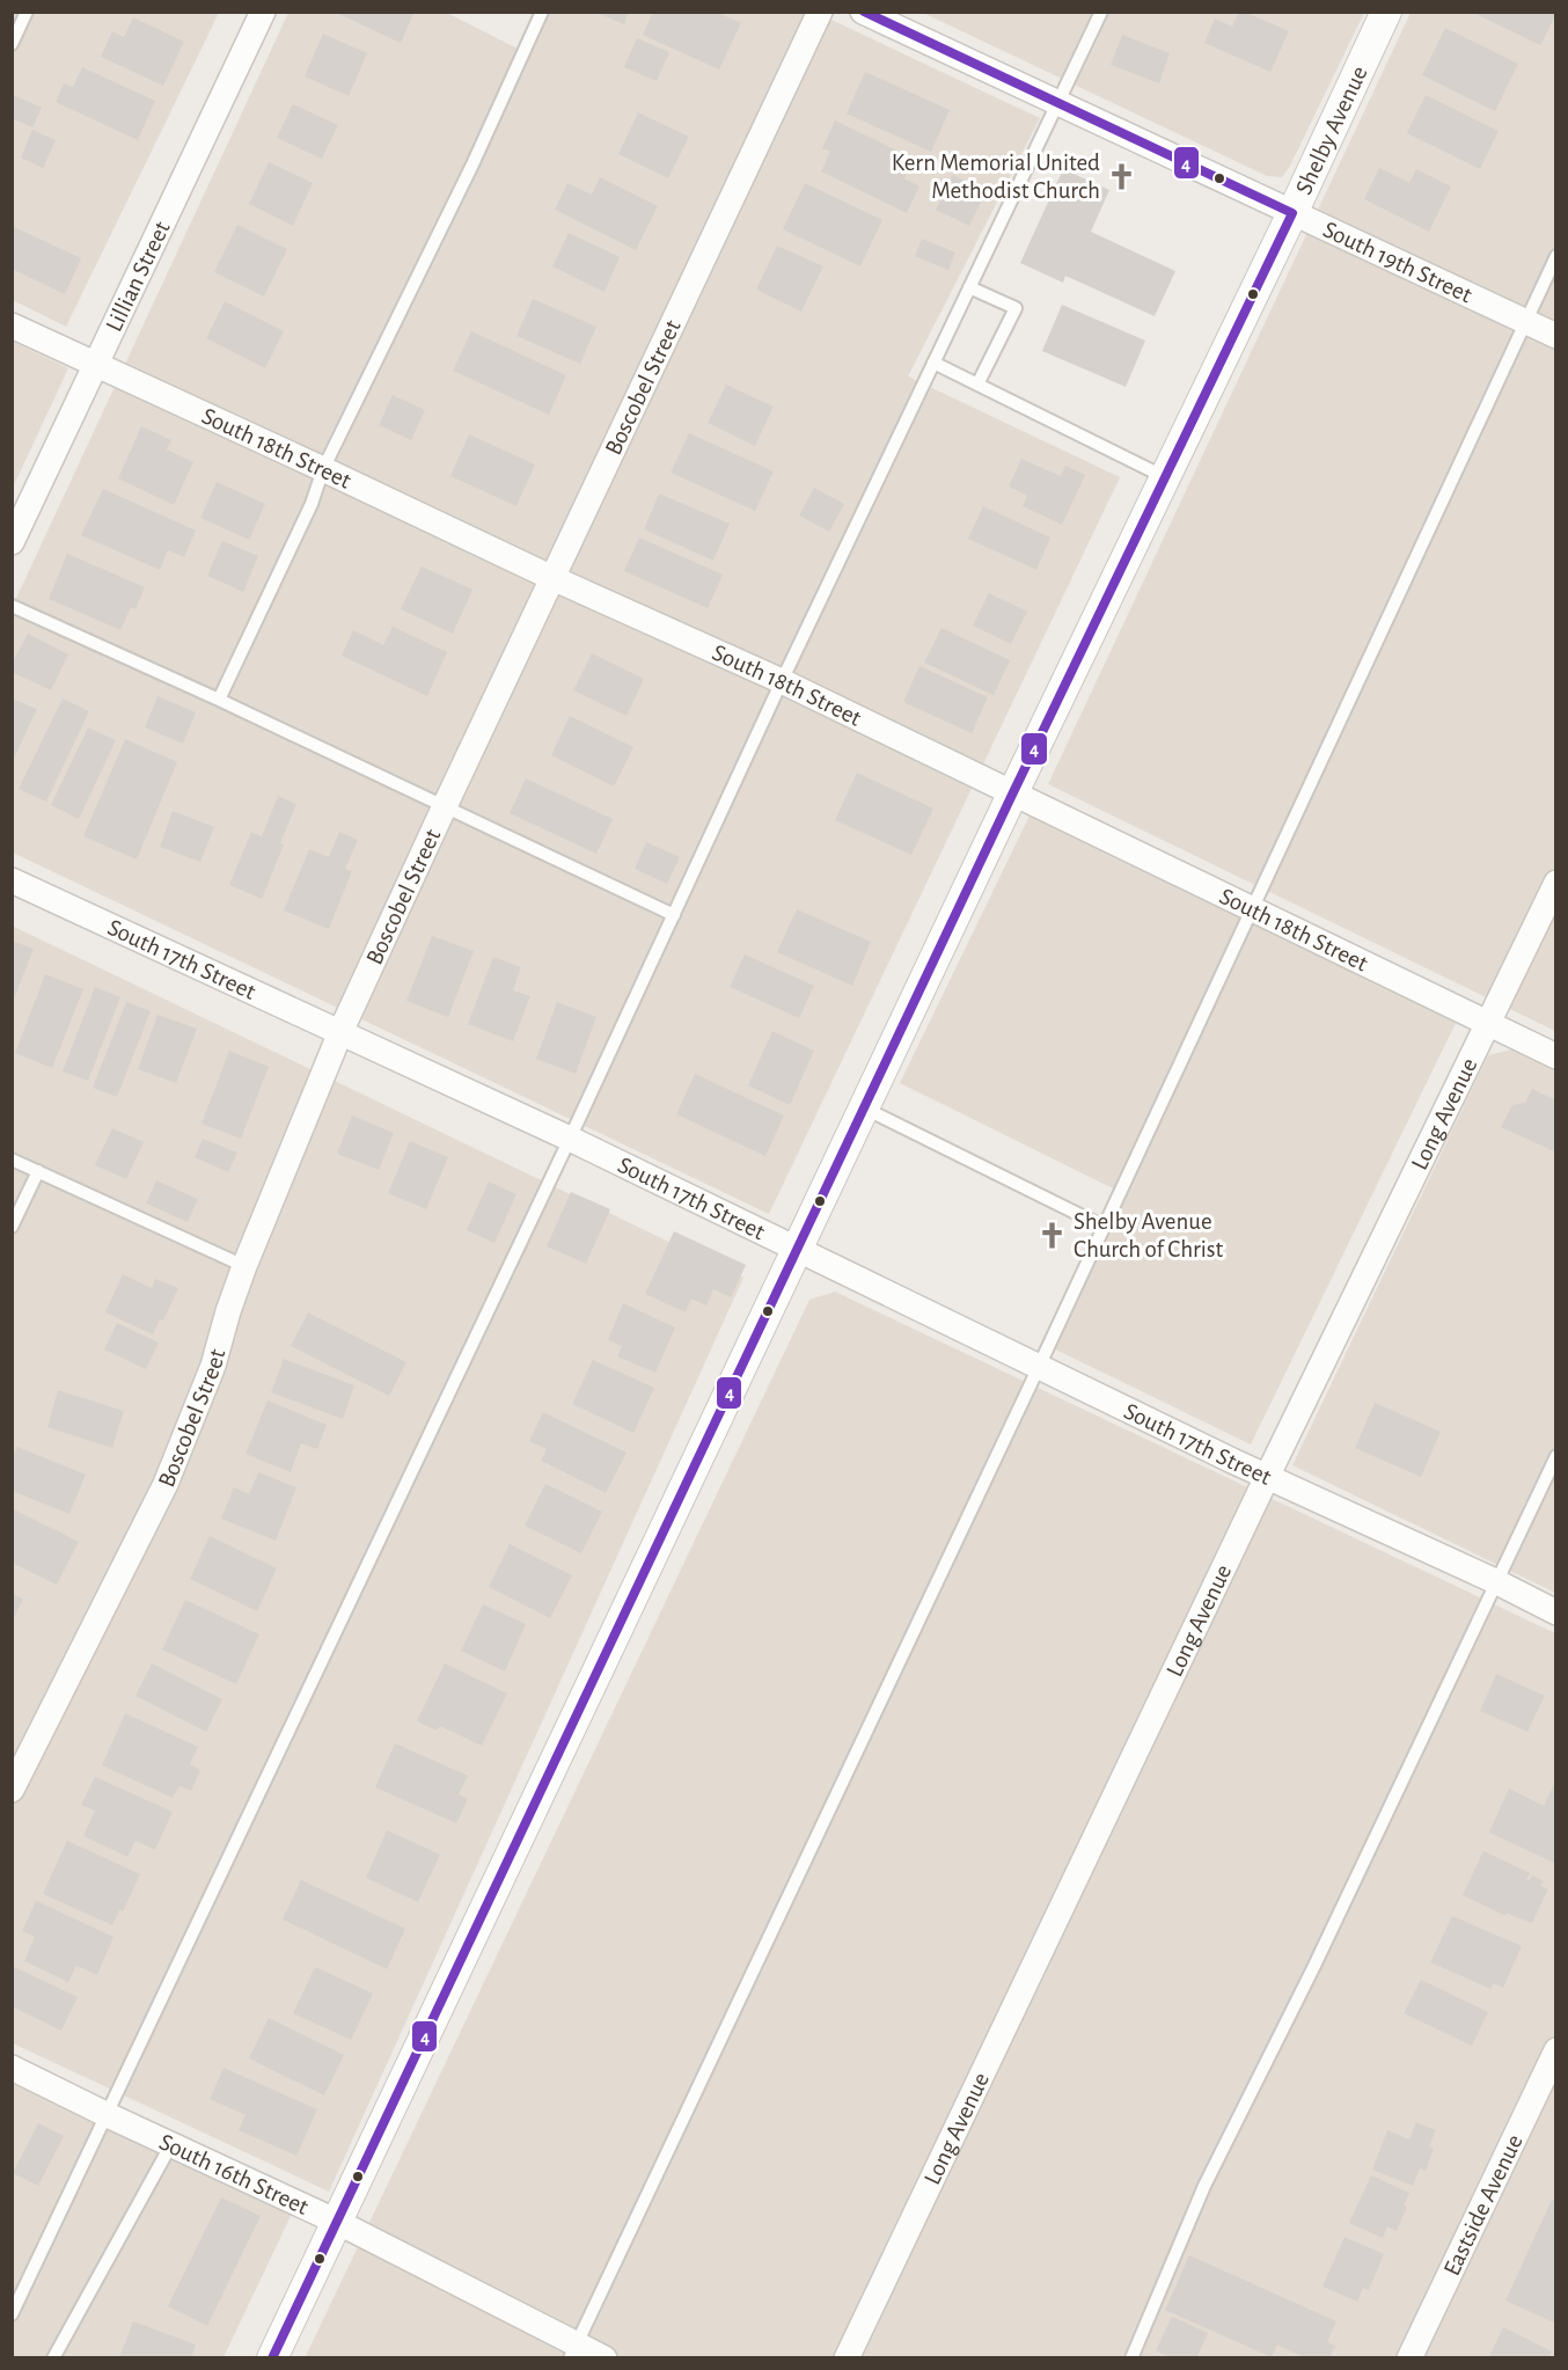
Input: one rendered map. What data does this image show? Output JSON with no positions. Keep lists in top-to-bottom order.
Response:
{
  "streets": {
    "street": [
      "Shelby Avenue",
      "South 19th Street",
      "Lillian Street",
      "Boscobel Street",
      "South 18th Street",
      "South 17th Street",
      "Long Avenue",
      "South 16th Street",
      "Eastside Avenue"
    ]
  },
  "crossings": [
    ["Shelby Avenue", "South 19th Street"],
    ["Shelby Avenue", "South 18th Street"],
    ["Shelby Avenue", "South 17th Street"],
    ["Shelby Avenue", "South 16th Street"],
    ["Lillian Street", "South 18th Street"],
    ["Boscobel Street", "South 18th Street"],
    ["Boscobel Street", "South 17th Street"],
    ["South 18th Street", "Long Avenue"],
    ["South 17th Street", "Long Avenue"]
  ],
  "places": {
    "church": ["Kern Memorial United Methodist Church", "Shelby Avenue Church of Christ"]
  },
  "lines": ["transit line 4"]
}
